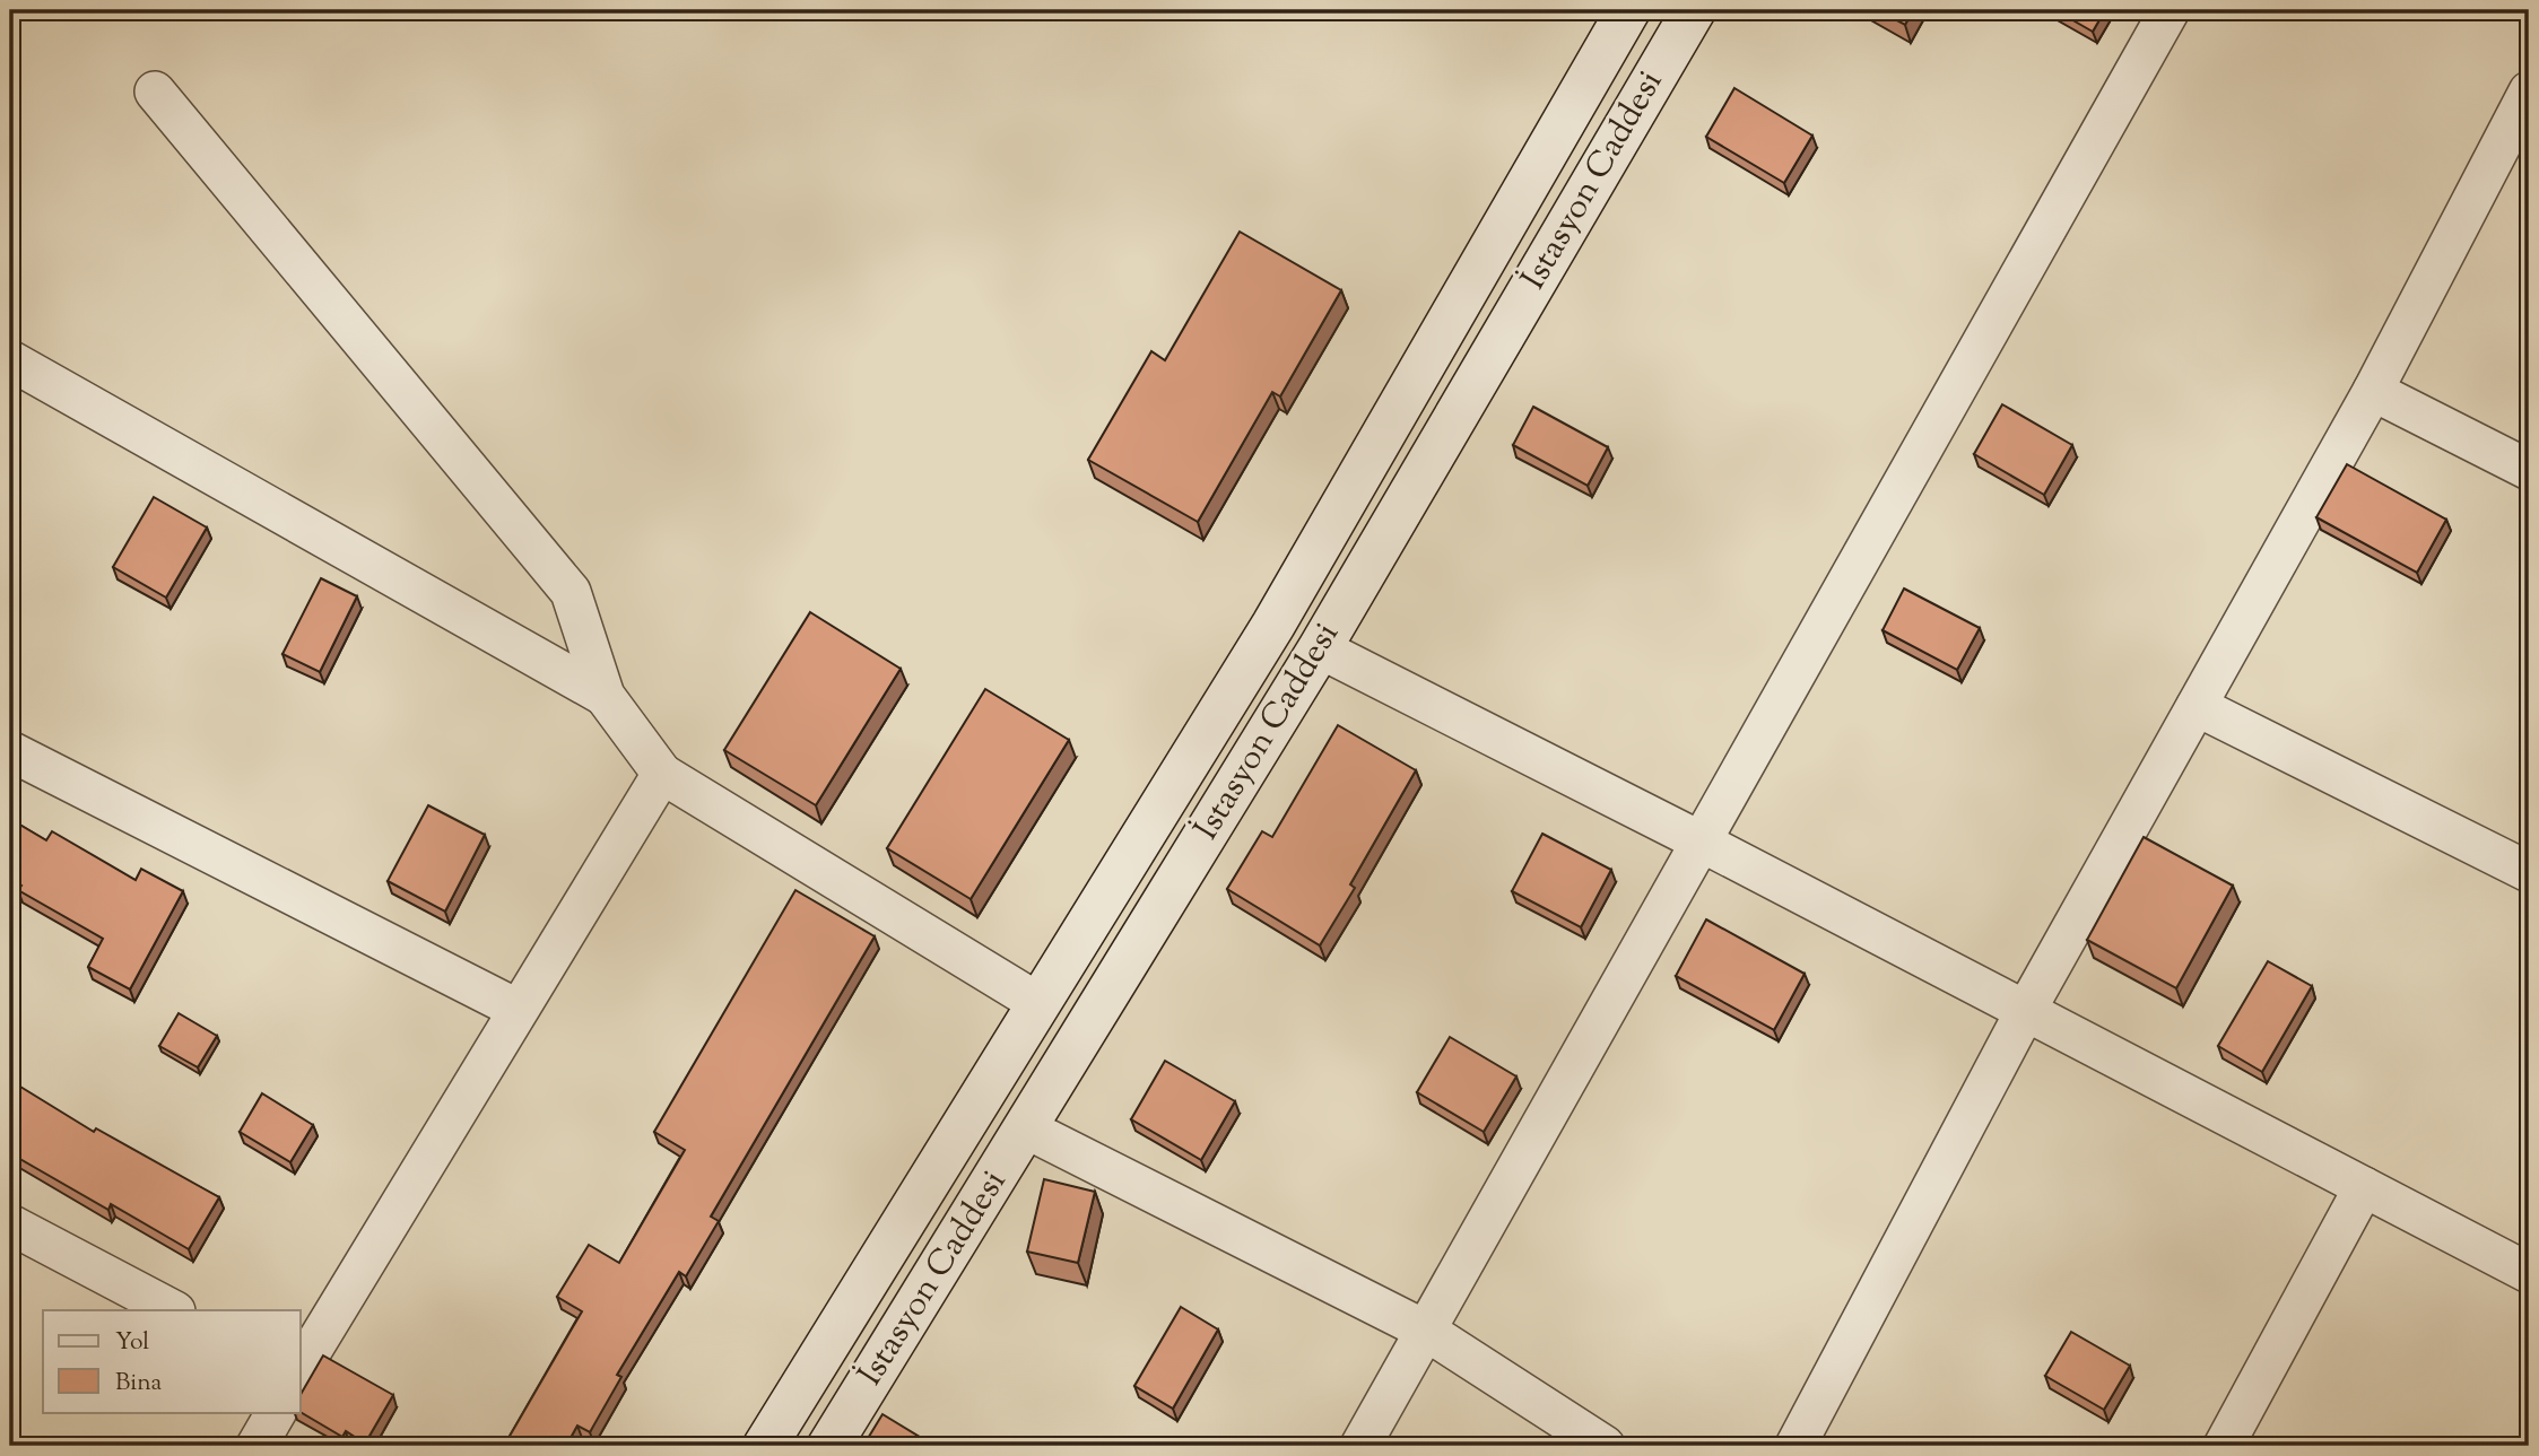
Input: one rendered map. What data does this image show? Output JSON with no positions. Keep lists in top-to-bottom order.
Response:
{
  "streets": {
    "main road": ["İstasyon Caddesi"]
  },
  "legend": ["Yol", "Bina"]
}
